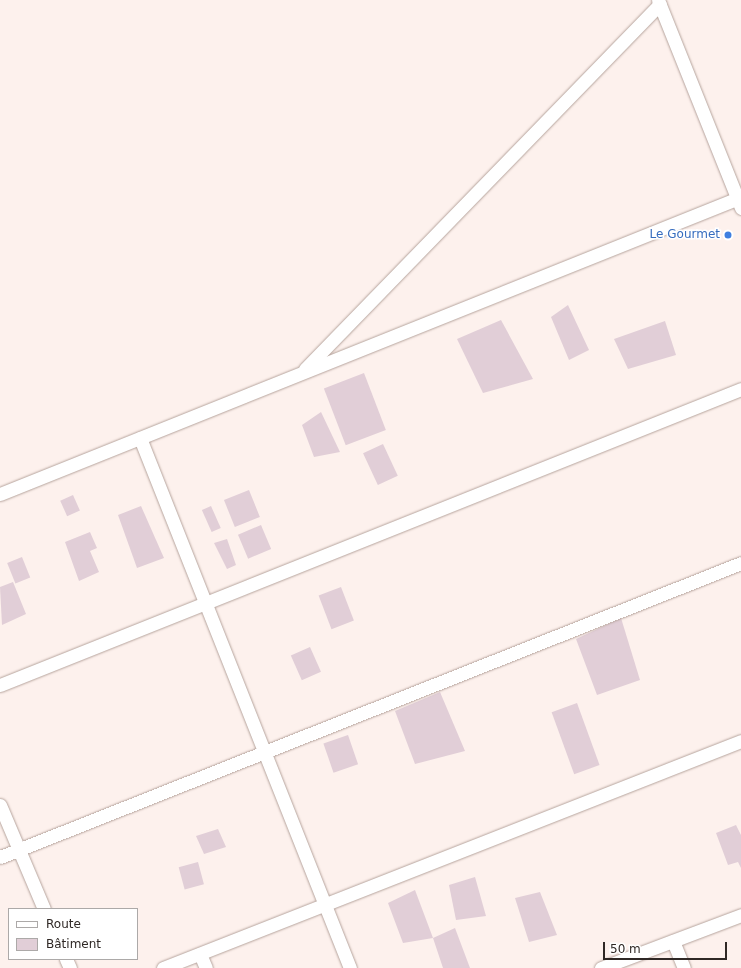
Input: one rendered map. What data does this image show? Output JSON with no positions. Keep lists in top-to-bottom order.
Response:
{
  "places": ["Le Gourmet"],
  "legend": ["Route", "Bâtiment"],
  "scale_bar": "50 m"
}
